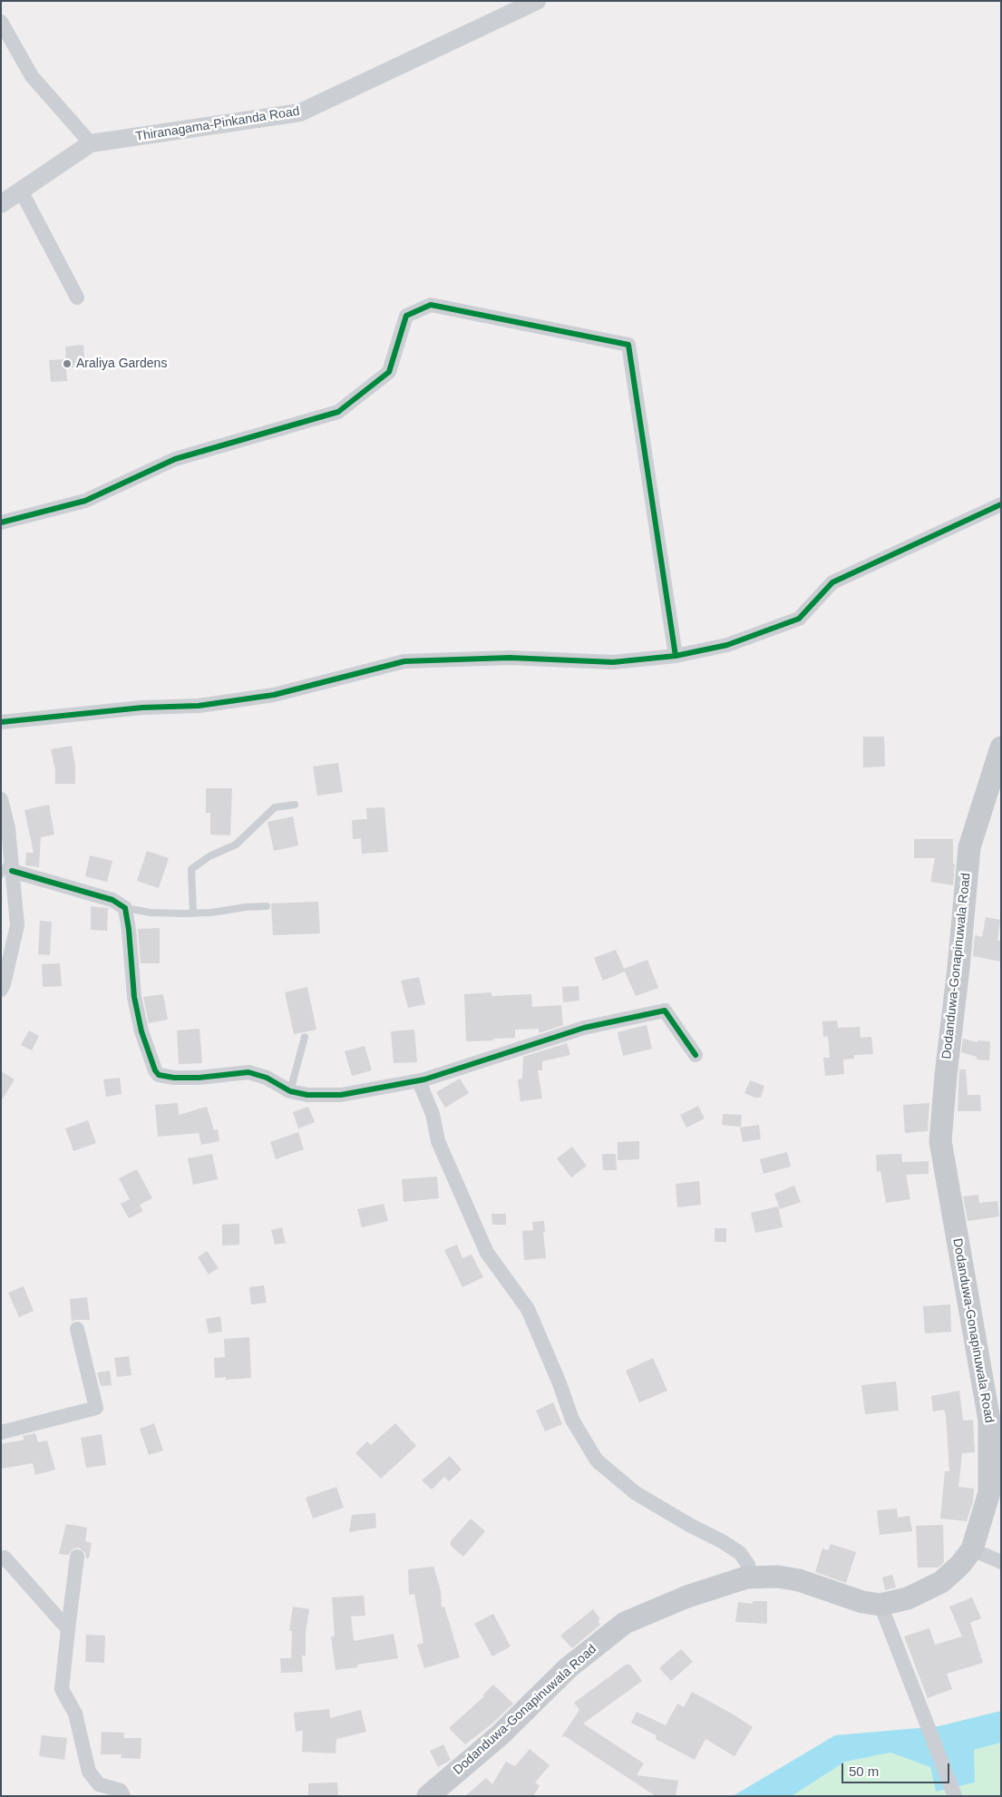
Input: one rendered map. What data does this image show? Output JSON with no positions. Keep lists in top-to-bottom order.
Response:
{
  "streets": {
    "main road": ["Dodanduwa-Gonapinuwala Road"],
    "street": ["Thiranagama-Pinkanda Road"]
  },
  "places": ["Araliya Gardens"],
  "scale_bar": "50 m"
}
